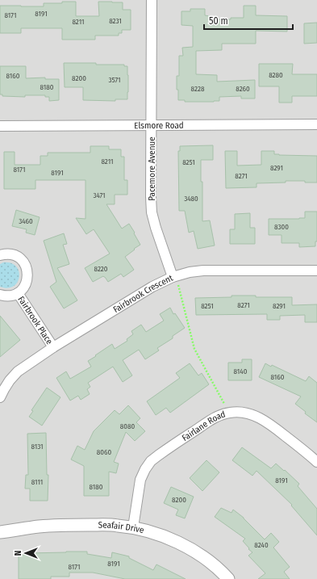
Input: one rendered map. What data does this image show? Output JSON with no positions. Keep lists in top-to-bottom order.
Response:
{
  "streets": {
    "street": [
      "Elsmore Road",
      "Pacemore Avenue",
      "Fairbrook Crescent",
      "Fairbrook Place",
      "Fairlane Road",
      "Seafair Drive"
    ]
  },
  "crossings": [
    ["Elsmore Road", "Pacemore Avenue"],
    ["Pacemore Avenue", "Fairbrook Crescent"],
    ["Fairbrook Crescent", "Fairbrook Place"],
    ["Fairlane Road", "Seafair Drive"]
  ],
  "house_numbers": [
    "8191",
    "8171",
    "8231",
    "8211",
    "8280",
    "8160",
    "8200",
    "3571",
    "8180",
    "8228",
    "8260",
    "8211",
    "8251",
    "8291",
    "8171",
    "8191",
    "8271",
    "3471",
    "3480",
    "3460",
    "8300",
    "8220",
    "8271",
    "8251",
    "8291",
    "8140",
    "8160",
    "8080",
    "8131",
    "8060",
    "8191",
    "8111",
    "8180",
    "8200",
    "8240",
    "8191",
    "8171"
  ],
  "scale_bar": "50 m",
  "north": "left"
}
